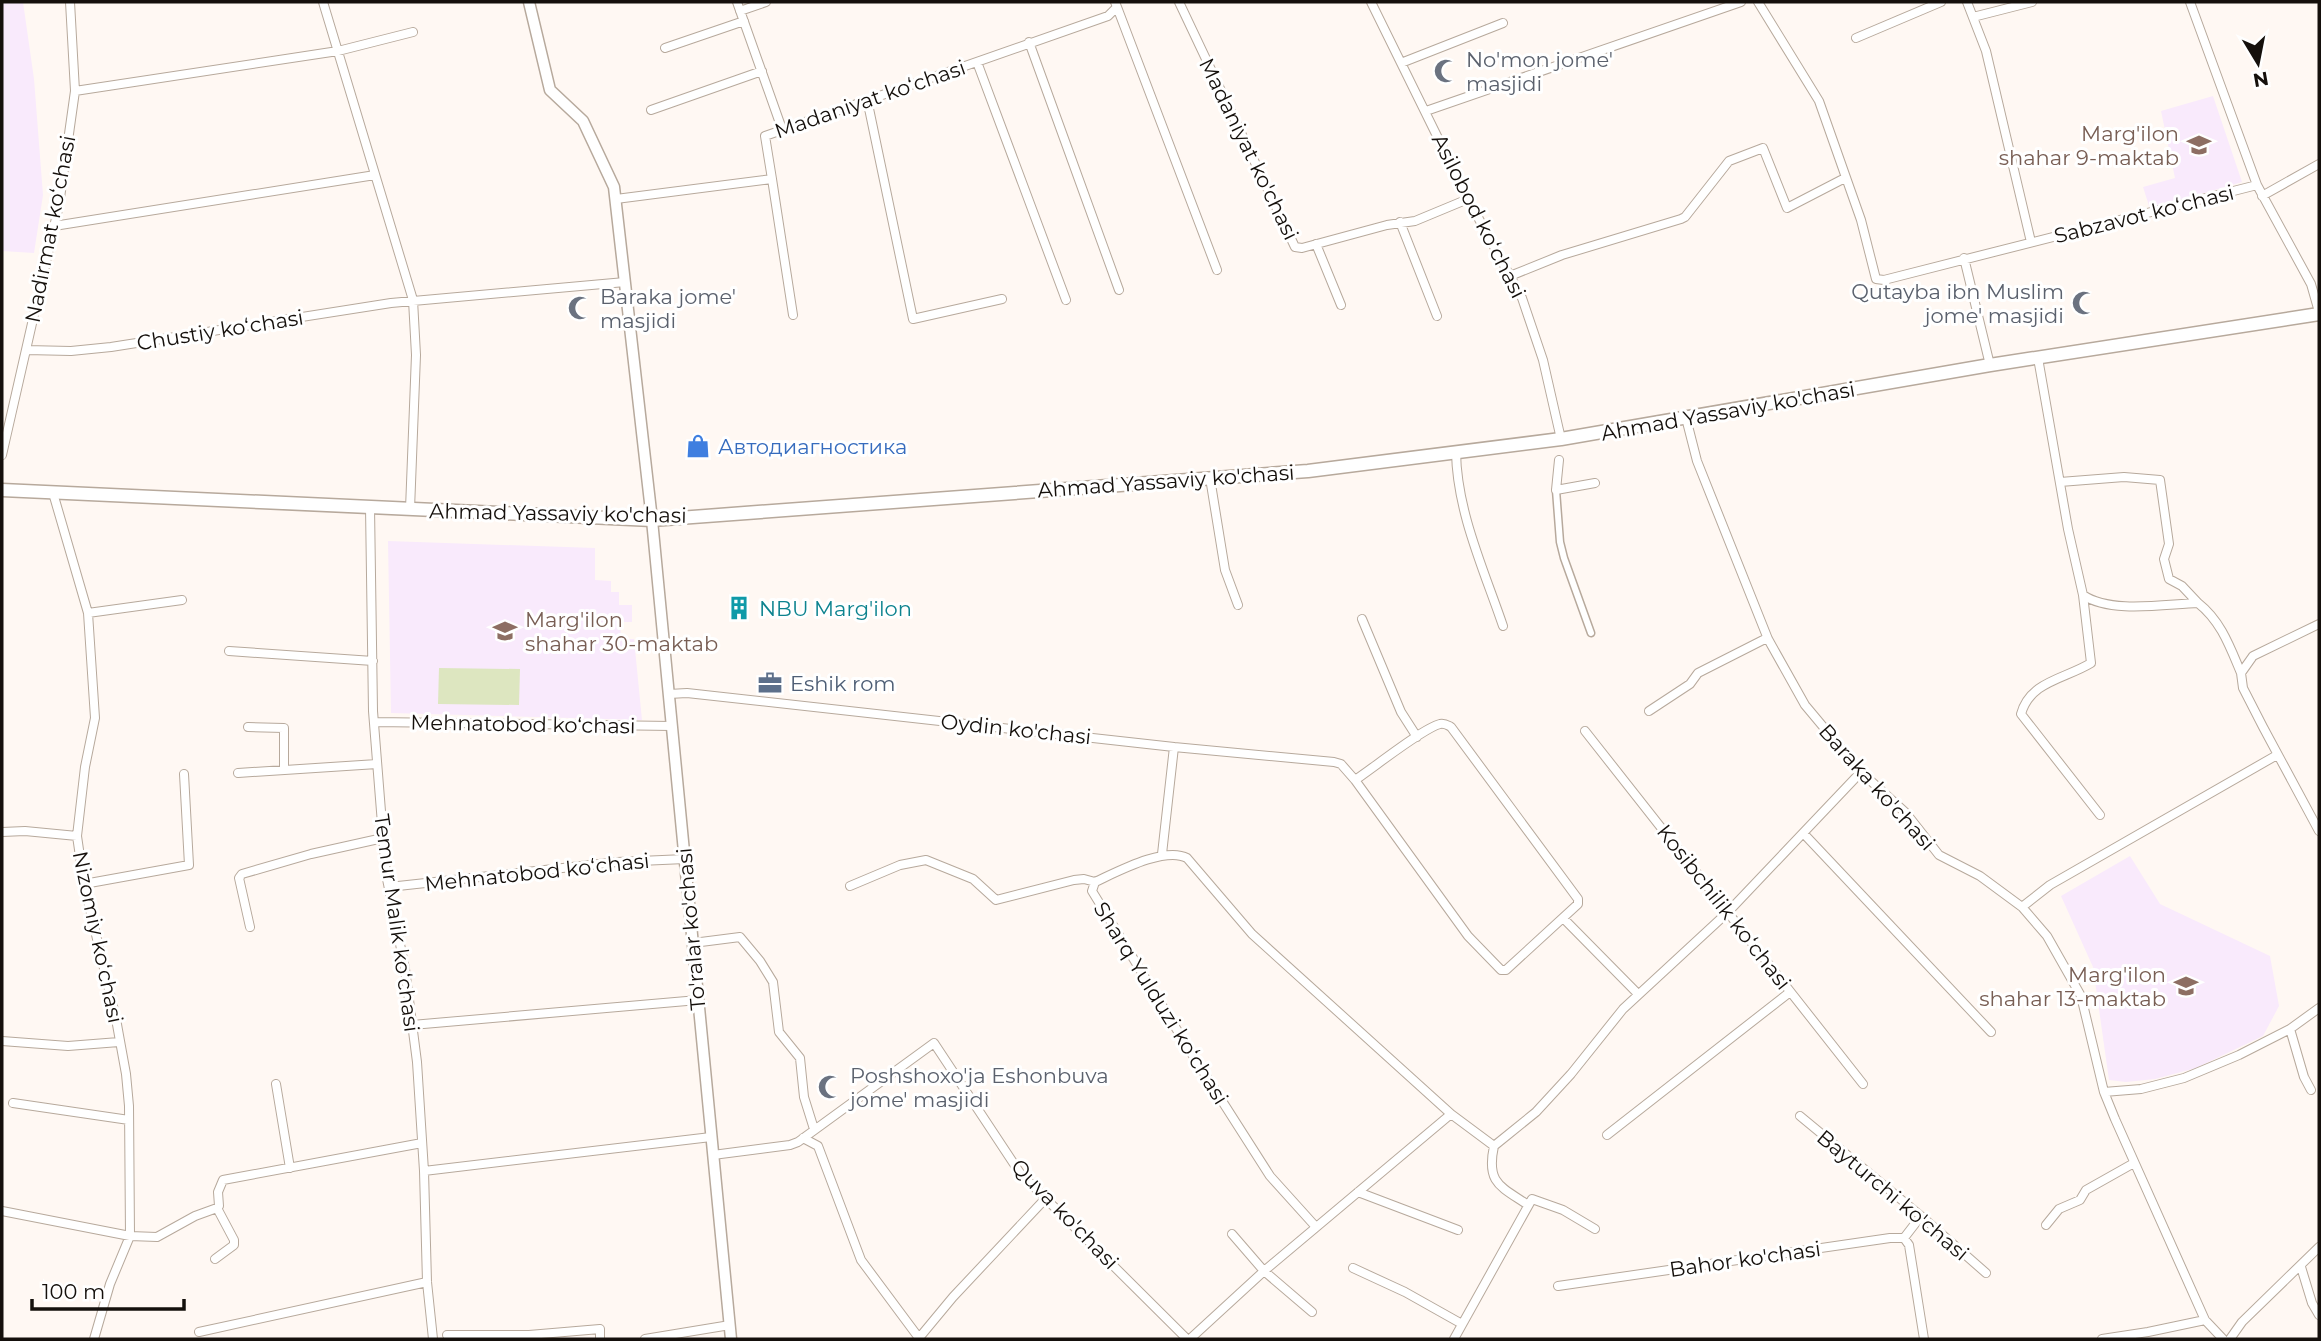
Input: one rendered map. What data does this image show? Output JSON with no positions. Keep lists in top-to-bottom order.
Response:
{
  "streets": {
    "main road": ["Ahmad Yassaviy ko'chasi"],
    "street": [
      "Madaniyat koʻchasi",
      "Madaniyat ko'chasi",
      "Sabzavot koʻchasi",
      "Asilobod koʻchasi",
      "Nadirmat koʻchasi",
      "Chustiy koʻchasi",
      "Mehnatobod ko‘chasi",
      "Oydin ko'chasi",
      "Baraka ko'chasi",
      "Mehnatobod koʻchasi",
      "Kosibchilik koʻchasi",
      "Temur Malik koʻchasi",
      "To'ralar ko'chasi",
      "Nizomiy koʻchasi",
      "Sharq Yulduzi koʻchasi",
      "Bayturchi ko'chasi",
      "Quva ko'chasi",
      "Bahor ko'chasi"
    ]
  },
  "crossings": [
    ["Madaniyat ko'chasi", "Asilobod koʻchasi"],
    ["Asilobod koʻchasi", "Ahmad Yassaviy ko'chasi"],
    ["Nadirmat koʻchasi", "Chustiy koʻchasi"],
    ["Chustiy koʻchasi", "To'ralar ko'chasi"],
    ["Ahmad Yassaviy ko'chasi", "Baraka ko'chasi"],
    ["Ahmad Yassaviy ko'chasi", "Temur Malik koʻchasi"],
    ["Ahmad Yassaviy ko'chasi", "To'ralar ko'chasi"],
    ["Ahmad Yassaviy ko'chasi", "Nizomiy koʻchasi"],
    ["Mehnatobod ko‘chasi", "Temur Malik koʻchasi"],
    ["Mehnatobod ko‘chasi", "To'ralar ko'chasi"],
    ["Oydin ko'chasi", "To'ralar ko'chasi"],
    ["Mehnatobod koʻchasi", "Temur Malik koʻchasi"],
    ["Mehnatobod koʻchasi", "To'ralar ko'chasi"]
  ],
  "places": {
    "mosque": [
      "No'mon jome' masjidi",
      "Qutayba ibn Muslim jome' masjidi",
      "Baraka jome' masjidi",
      "Poshshoxo'ja Eshonbuva jome' masjidi"
    ],
    "school or university": ["Marg'ilon shahar 9-maktab", "Marg'ilon shahar 30-maktab", "Marg'ilon shahar 13-maktab"],
    "shop": ["Автодиагностика"],
    "building": ["NBU Marg'ilon"],
    "office": ["Eshik rom"]
  },
  "scale_bar": "100 m",
  "north": "bottom"
}
